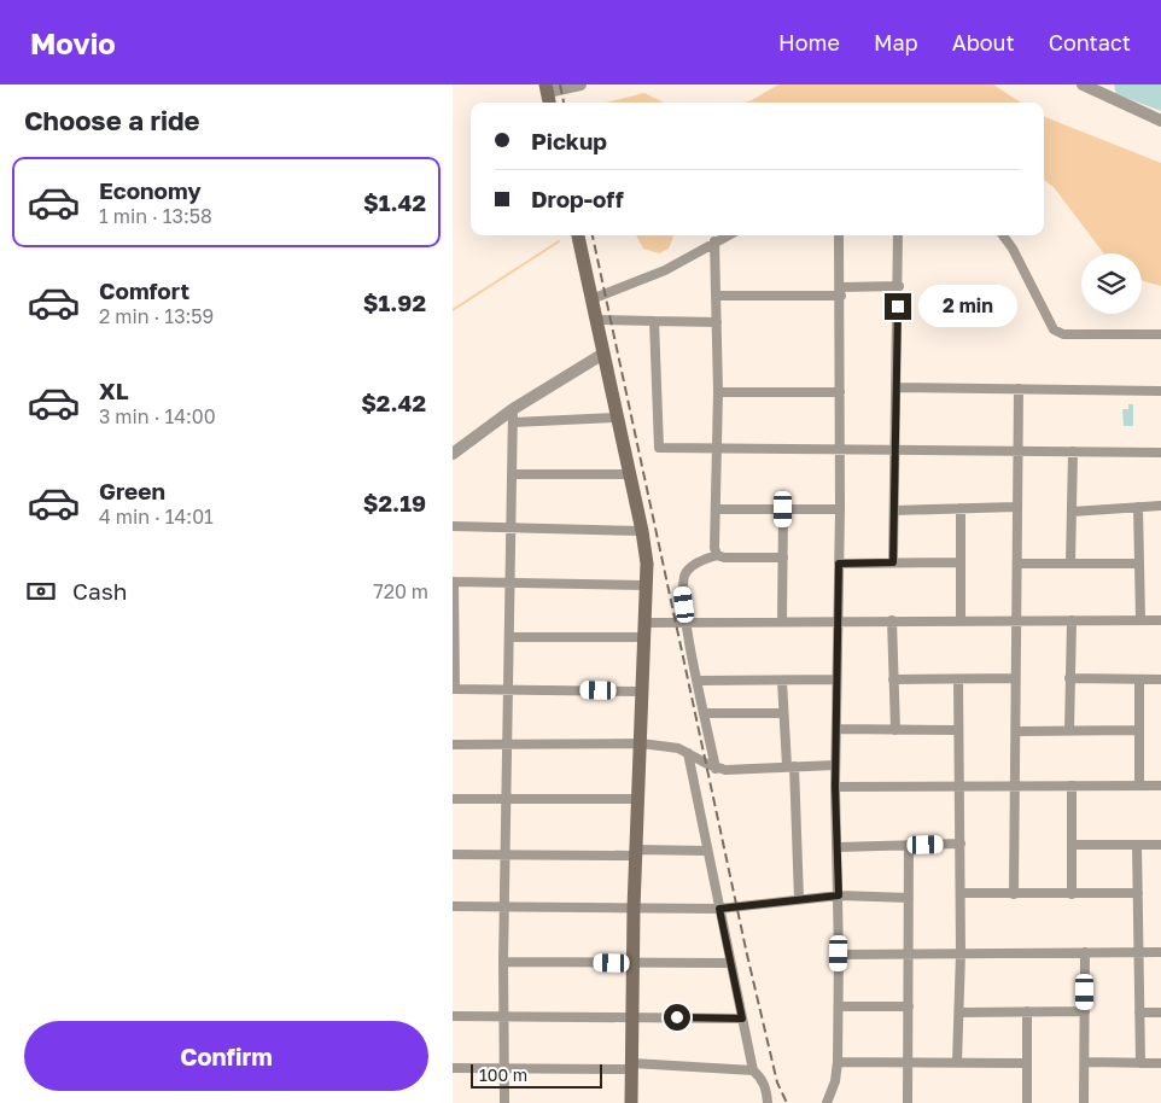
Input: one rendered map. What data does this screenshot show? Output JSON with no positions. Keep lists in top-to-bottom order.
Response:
{
  "scale_bar": "100 m",
  "page": {
    "header": "Movio",
    "nav": [
      "Home",
      "Map",
      "About",
      "Contact"
    ],
    "heading": "Choose a ride",
    "banner": ["Pickup", "Drop-off"],
    "list": [
      {
        "name": "Economy",
        "note": "1 min · 13:58",
        "value": "$1.42"
      },
      {
        "name": "Comfort",
        "note": "2 min · 13:59",
        "value": "$1.92"
      },
      {
        "name": "XL",
        "note": "3 min · 14:00",
        "value": "$2.42"
      },
      {
        "name": "Green",
        "note": "4 min · 14:01",
        "value": "$2.19"
      }
    ],
    "bubble": "2 min",
    "pay": ["Cash", "720 m"],
    "buttons": "Confirm",
    "scale": "100 m"
  }
}
